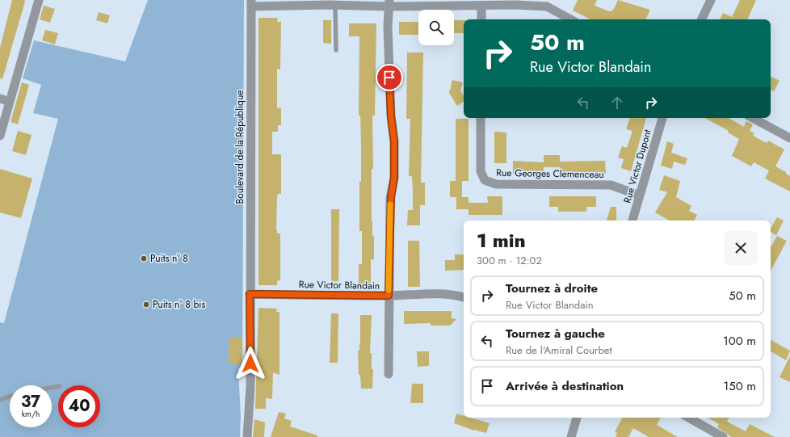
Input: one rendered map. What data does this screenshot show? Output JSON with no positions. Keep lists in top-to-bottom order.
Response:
{
  "streets": {
    "street": [
      "Boulevard de la République",
      "Rue Victor Dupont",
      "Rue Georges Clemenceau",
      "Rue Victor Blandain"
    ]
  },
  "crossings": [
    ["Boulevard de la République", "Rue Victor Blandain"],
    ["Rue Victor Dupont", "Rue Georges Clemenceau"]
  ],
  "places": ["Puits n° 8", "Puits n° 8 bis"],
  "page": {
    "turn": ["50 m", "Rue Victor Blandain"],
    "heading": ["1 min", "300 m · 12:02"],
    "list": [
      {
        "name": "Tournez à droite",
        "note": "Rue Victor Blandain",
        "value": "50 m"
      },
      {
        "name": "Tournez à gauche",
        "note": "Rue de l'Amiral Courbet",
        "value": "100 m"
      },
      {
        "name": "Arrivée à destination",
        "value": "150 m"
      }
    ],
    "speed": "37 km/h",
    "limit": "40"
  }
}
